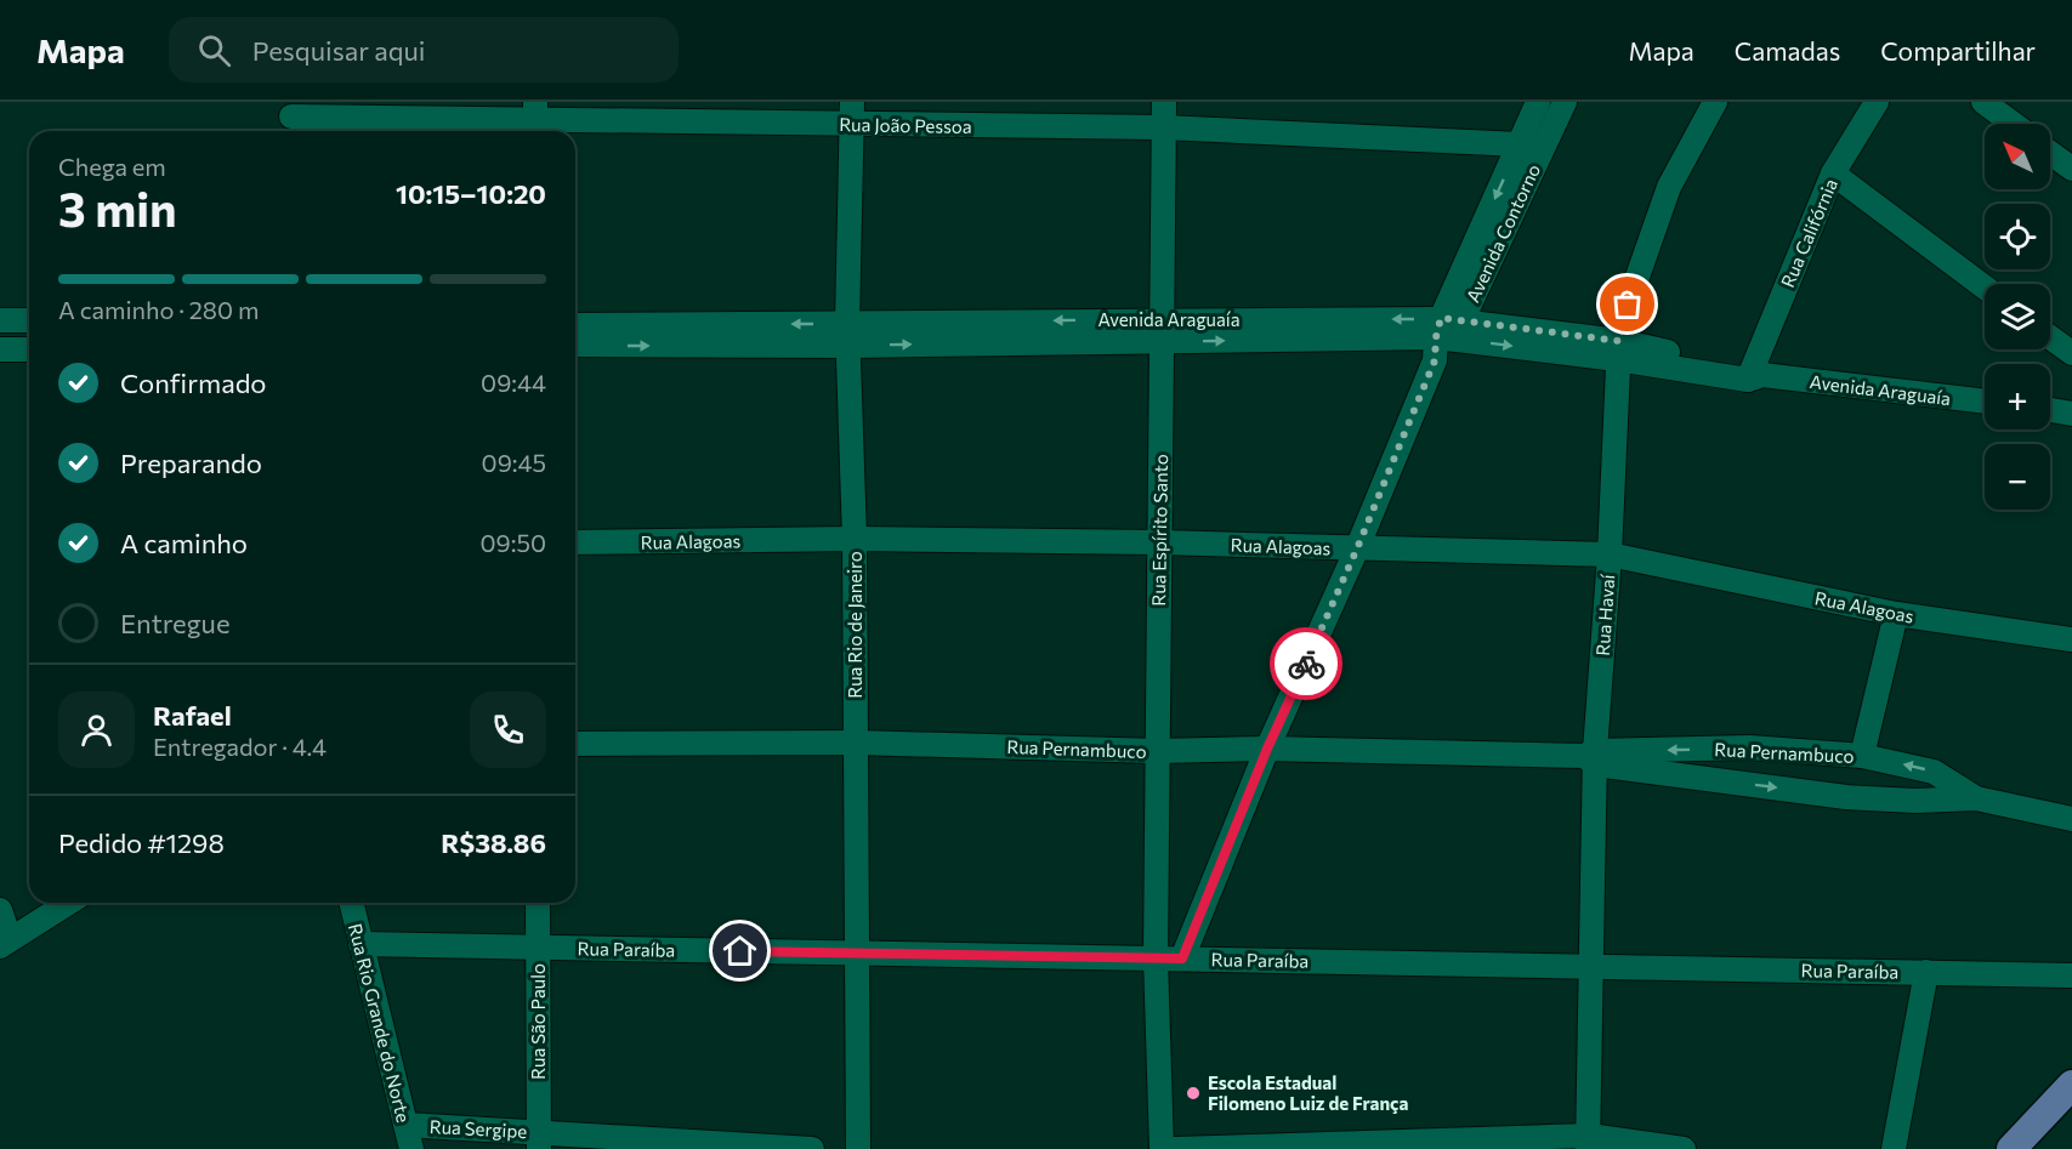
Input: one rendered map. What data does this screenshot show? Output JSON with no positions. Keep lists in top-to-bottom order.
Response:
{
  "streets": {
    "street": [
      "Rua João Pessoa",
      "Avenida Contorno",
      "Rua Califórnia",
      "Avenida Araguaía",
      "Rua Espírito Santo",
      "Rua Alagoas",
      "Rua Havaí",
      "Rua Rio de Janeiro",
      "Rua Pernambuco",
      "Rua Paraíba",
      "Rua São Paulo",
      "Rua Rio Grande do Norte",
      "Rua Sergipe"
    ]
  },
  "crossings": [
    ["Rua João Pessoa", "Avenida Contorno"],
    ["Rua João Pessoa", "Rua Espírito Santo"],
    ["Rua João Pessoa", "Rua Rio de Janeiro"],
    ["Avenida Contorno", "Avenida Araguaía"],
    ["Avenida Contorno", "Rua Alagoas"],
    ["Avenida Contorno", "Rua Pernambuco"],
    ["Avenida Contorno", "Rua Paraíba"],
    ["Rua Califórnia", "Avenida Araguaía"],
    ["Avenida Araguaía", "Rua Espírito Santo"],
    ["Avenida Araguaía", "Rua Havaí"],
    ["Avenida Araguaía", "Rua Rio de Janeiro"],
    ["Rua Espírito Santo", "Rua Alagoas"],
    ["Rua Espírito Santo", "Rua Pernambuco"],
    ["Rua Espírito Santo", "Rua Paraíba"],
    ["Rua Alagoas", "Rua Havaí"],
    ["Rua Alagoas", "Rua Rio de Janeiro"],
    ["Rua Havaí", "Rua Pernambuco"],
    ["Rua Havaí", "Rua Paraíba"],
    ["Rua Rio de Janeiro", "Rua Pernambuco"],
    ["Rua Rio de Janeiro", "Rua Paraíba"],
    ["Rua Paraíba", "Rua São Paulo"],
    ["Rua Paraíba", "Rua Rio Grande do Norte"],
    ["Rua São Paulo", "Rua Sergipe"],
    ["Rua Rio Grande do Norte", "Rua Sergipe"]
  ],
  "places": ["Escola Estadual Filomeno Luiz de França"],
  "north": "top left",
  "page": {
    "header": "Mapa",
    "search": "Pesquisar aqui",
    "nav": ["Mapa", "Camadas", "Compartilhar"],
    "map_buttons": ["+", "−"],
    "heading": ["3 min", "Chega em", "10:15–10:20"],
    "panel": [
      "Rafael",
      "Entregador · 4.4",
      "Pedido #1298",
      "R$38.86"
    ],
    "bar": "A caminho · 280 m",
    "list": [
      ["Confirmado", "09:44"],
      ["Preparando", "09:45"],
      ["A caminho", "09:50"],
      "Entregue"
    ]
  }
}
